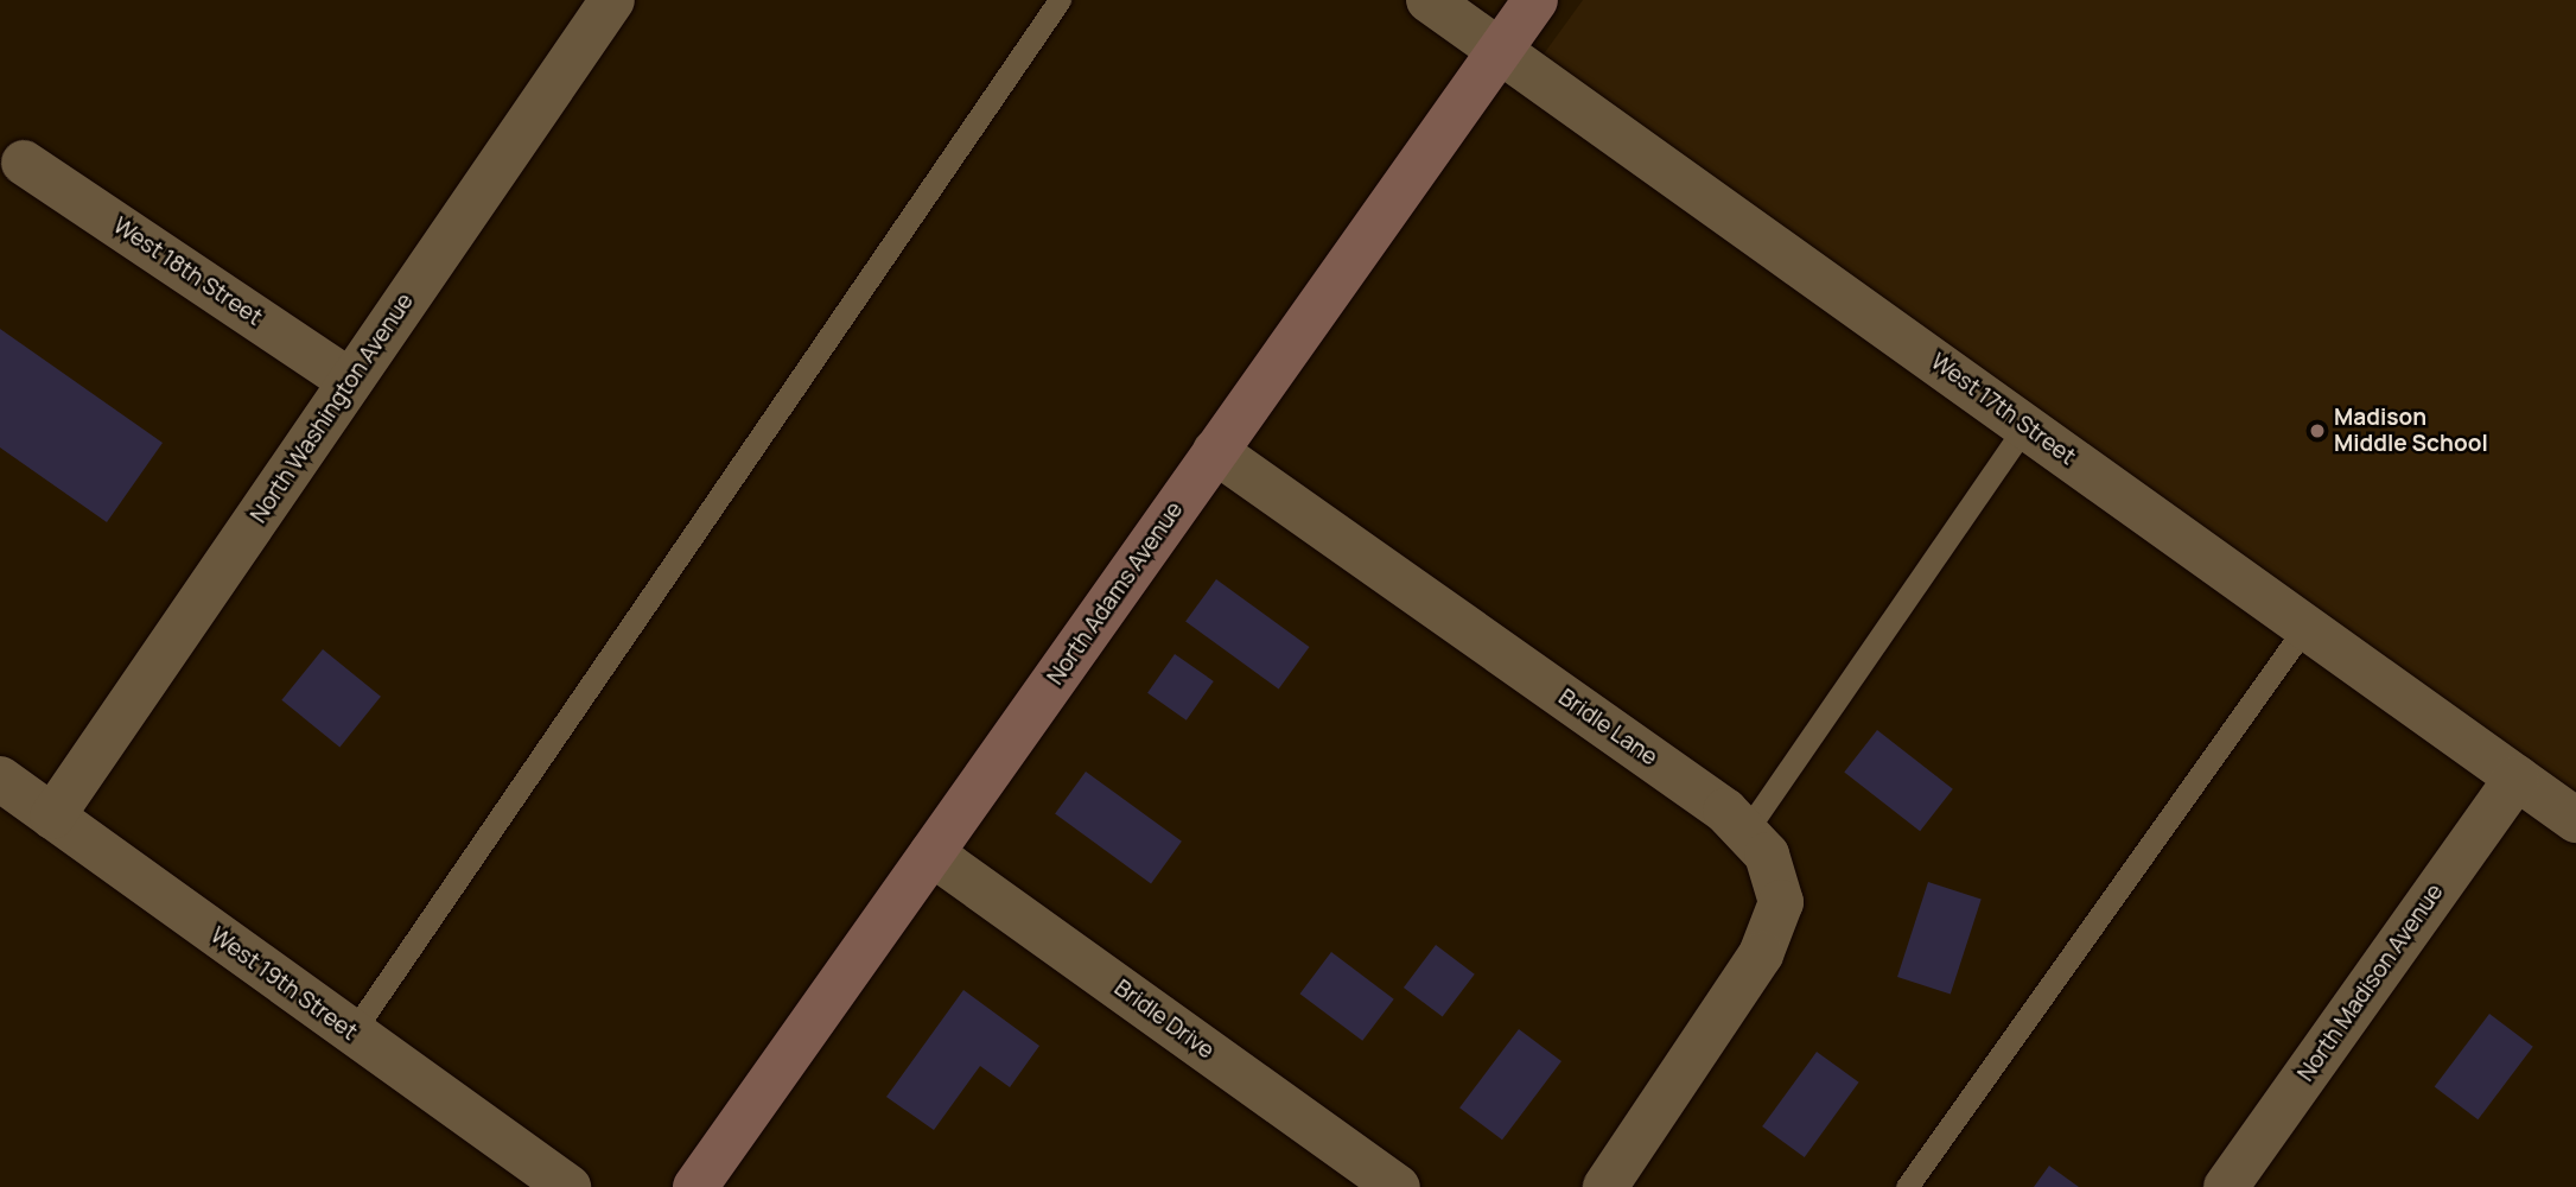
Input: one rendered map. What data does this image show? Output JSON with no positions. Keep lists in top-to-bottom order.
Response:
{
  "streets": {
    "street": [
      "West 18th Street",
      "North Washington Avenue",
      "West 17th Street",
      "North Adams Avenue",
      "Bridle Lane",
      "North Madison Avenue",
      "West 19th Street",
      "Bridle Drive"
    ]
  },
  "crossings": [
    ["West 18th Street", "North Washington Avenue"],
    ["North Washington Avenue", "West 19th Street"],
    ["West 17th Street", "North Adams Avenue"],
    ["West 17th Street", "North Madison Avenue"],
    ["North Adams Avenue", "Bridle Lane"],
    ["North Adams Avenue", "Bridle Drive"]
  ],
  "places": ["Madison Middle School"]
}
